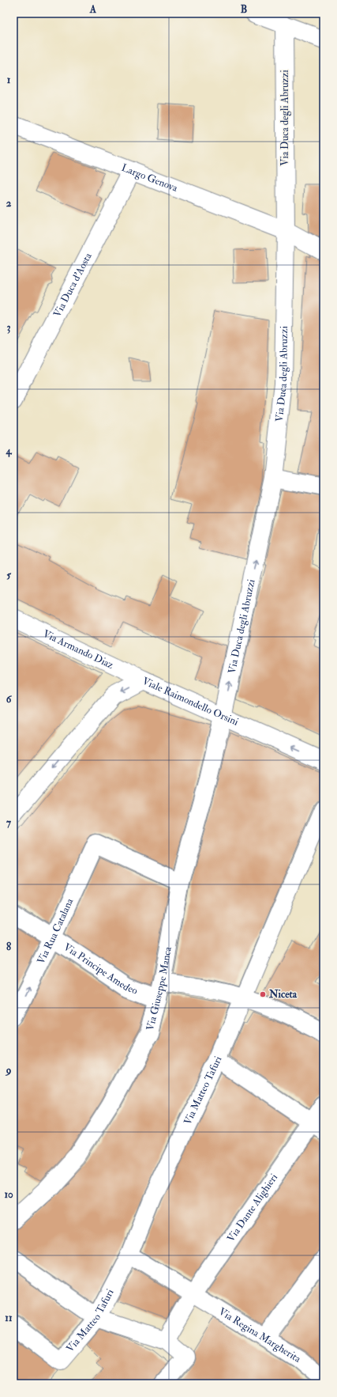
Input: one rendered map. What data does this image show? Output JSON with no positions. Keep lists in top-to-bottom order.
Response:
{
  "streets": {
    "street": [
      "Via Duca degli Abruzzi",
      "Largo Genova",
      "Via Duca d'Aosta",
      "Via Armando Diaz",
      "Viale Raimondello Orsini",
      "Via Rua Catalana",
      "Via Principe Amedeo",
      "Via Giuseppe Manca",
      "Via Matteo Tafuri",
      "Via Dante Alighieri",
      "Via Regina Margherita"
    ]
  },
  "crossings": [
    ["Via Duca degli Abruzzi", "Largo Genova"],
    ["Via Duca degli Abruzzi", "Viale Raimondello Orsini"],
    ["Via Duca degli Abruzzi", "Via Giuseppe Manca"],
    ["Largo Genova", "Via Duca d'Aosta"],
    ["Via Armando Diaz", "Viale Raimondello Orsini"],
    ["Viale Raimondello Orsini", "Via Giuseppe Manca"],
    ["Via Rua Catalana", "Via Principe Amedeo"],
    ["Via Rua Catalana", "Via Giuseppe Manca"],
    ["Via Principe Amedeo", "Via Giuseppe Manca"],
    ["Via Matteo Tafuri", "Via Regina Margherita"],
    ["Via Dante Alighieri", "Via Regina Margherita"]
  ],
  "one_way": ["Via Duca degli Abruzzi", "Viale Raimondello Orsini"],
  "places": ["Niceta"],
  "grid": {
    "columns": ["A", "B"],
    "rows": [
      "1",
      "2",
      "3",
      "4",
      "5",
      "6",
      "7",
      "8",
      "9",
      "10",
      "11"
    ]
  }
}
